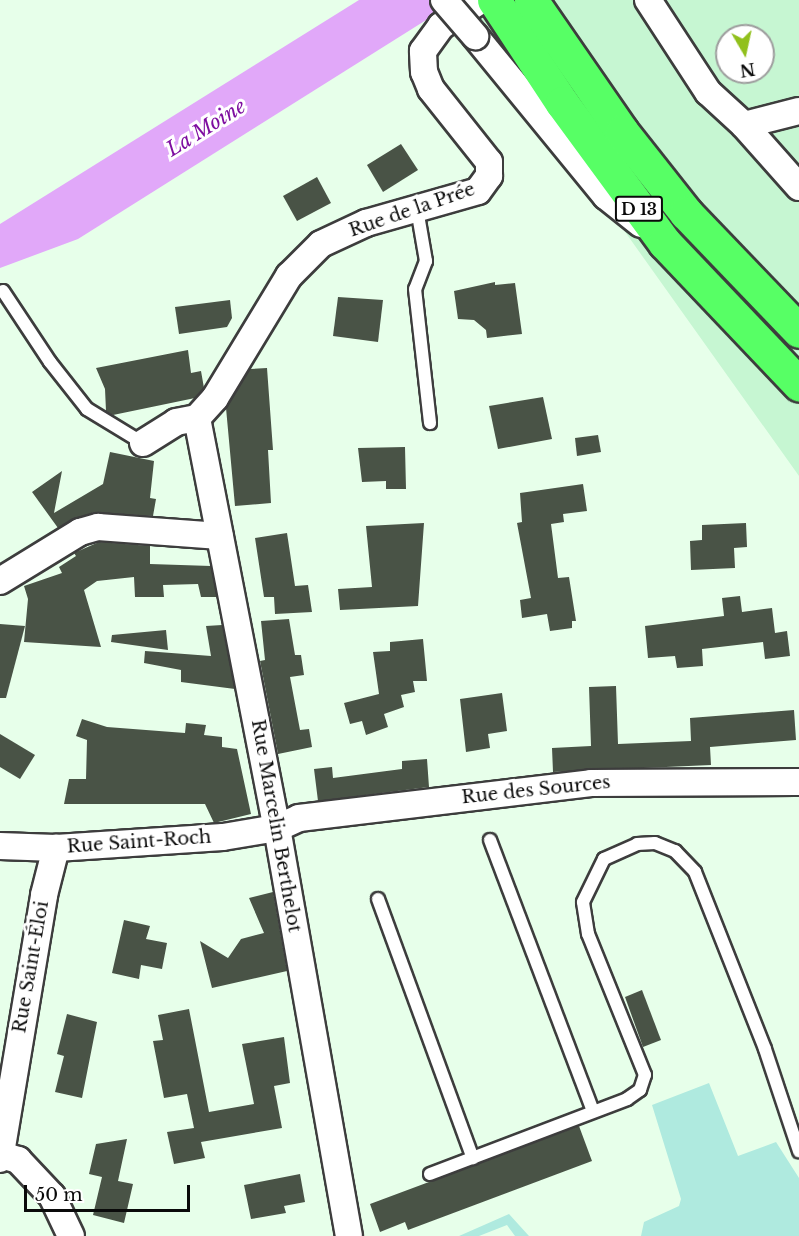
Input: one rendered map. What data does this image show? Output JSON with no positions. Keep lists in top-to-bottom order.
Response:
{
  "streets": {
    "main road": ["D 13"],
    "street": [
      "Rue de la Prée",
      "Rue des Sources",
      "Rue Marcelin Berthelot",
      "Rue Saint-Roch",
      "Rue Saint-Éloi"
    ]
  },
  "crossings": [
    ["D 13", "Rue de la Prée"],
    ["Rue de la Prée", "Rue Marcelin Berthelot"],
    ["Rue des Sources", "Rue Marcelin Berthelot"],
    ["Rue des Sources", "Rue Saint-Roch"],
    ["Rue Marcelin Berthelot", "Rue Saint-Roch"],
    ["Rue Saint-Roch", "Rue Saint-Éloi"]
  ],
  "water": ["La Moine"],
  "scale_bar": "50 m",
  "north": "bottom"
}
